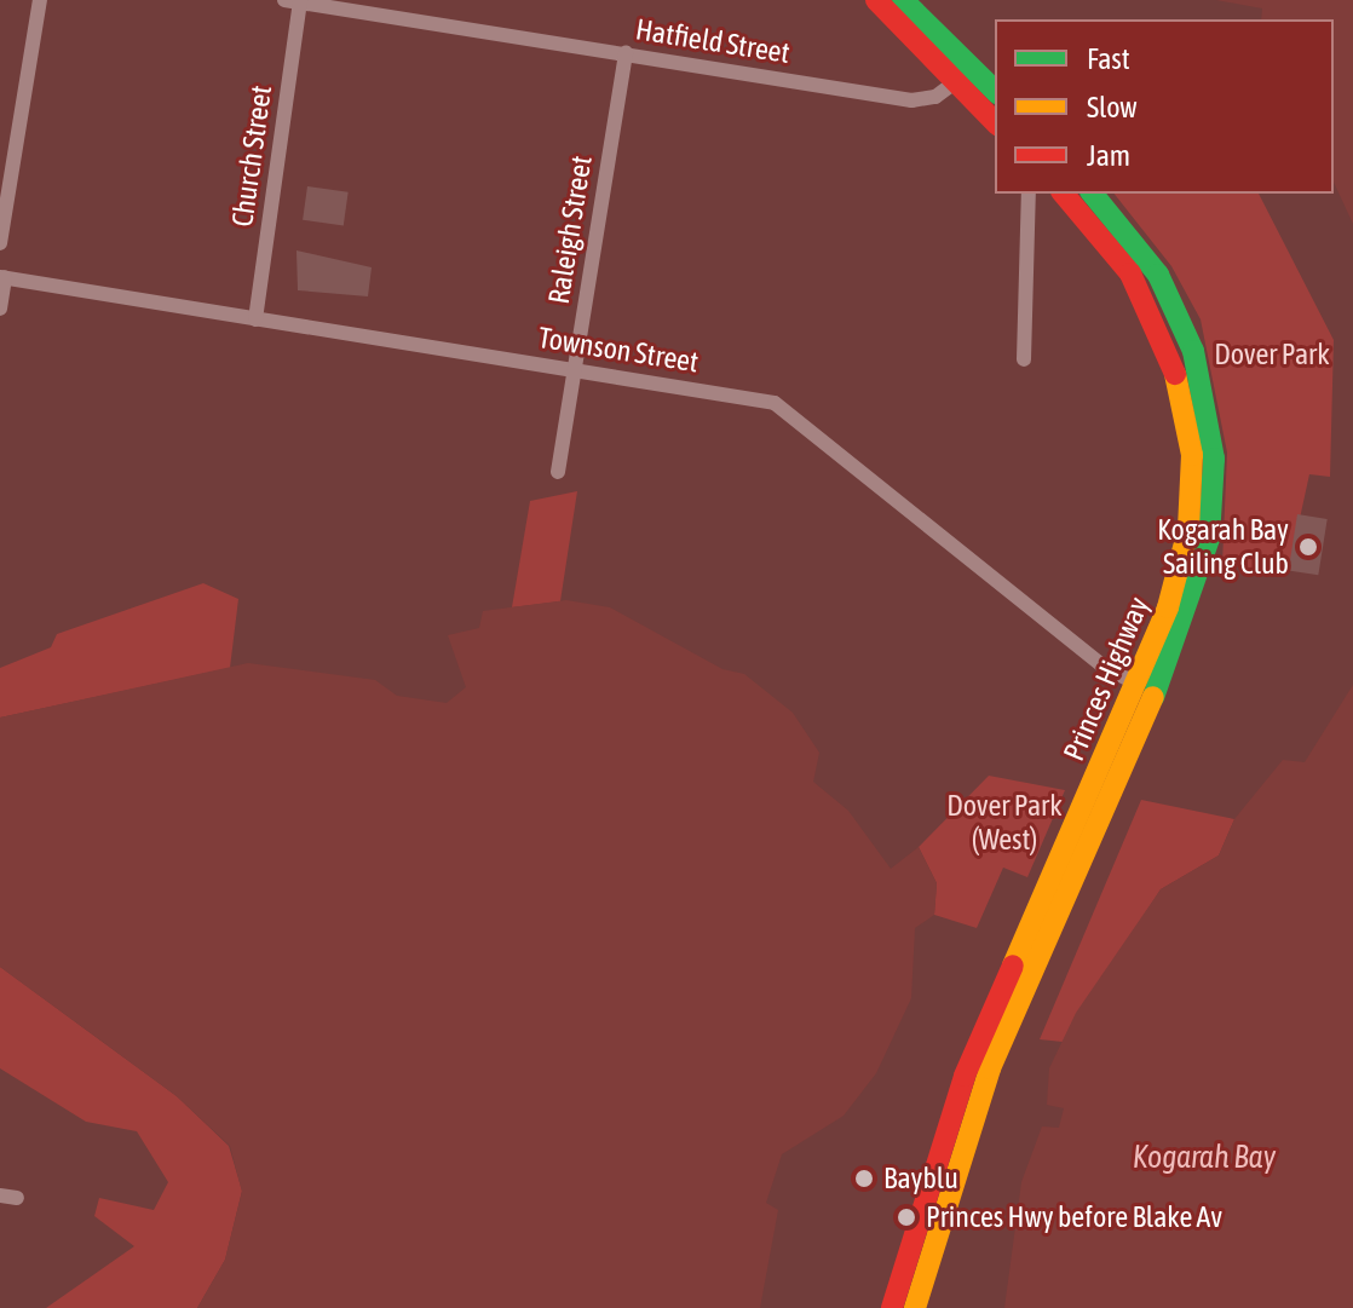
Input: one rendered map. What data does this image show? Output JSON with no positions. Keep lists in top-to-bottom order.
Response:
{
  "streets": {
    "highway": ["Princes Highway"],
    "street": [
      "Hatfield Street",
      "Church Street",
      "Raleigh Street",
      "Townson Street"
    ]
  },
  "crossings": [
    ["Hatfield Street", "Church Street"],
    ["Hatfield Street", "Raleigh Street"],
    ["Church Street", "Townson Street"],
    ["Raleigh Street", "Townson Street"],
    ["Townson Street", "Princes Highway"]
  ],
  "water": ["Kogarah Bay"],
  "parks": ["Dover Park", "Dover Park (West)"],
  "places": ["Kogarah Bay Sailing Club", "Bayblu", "Princes Hwy before Blake Av"],
  "legend": ["Fast", "Slow", "Jam"]
}
